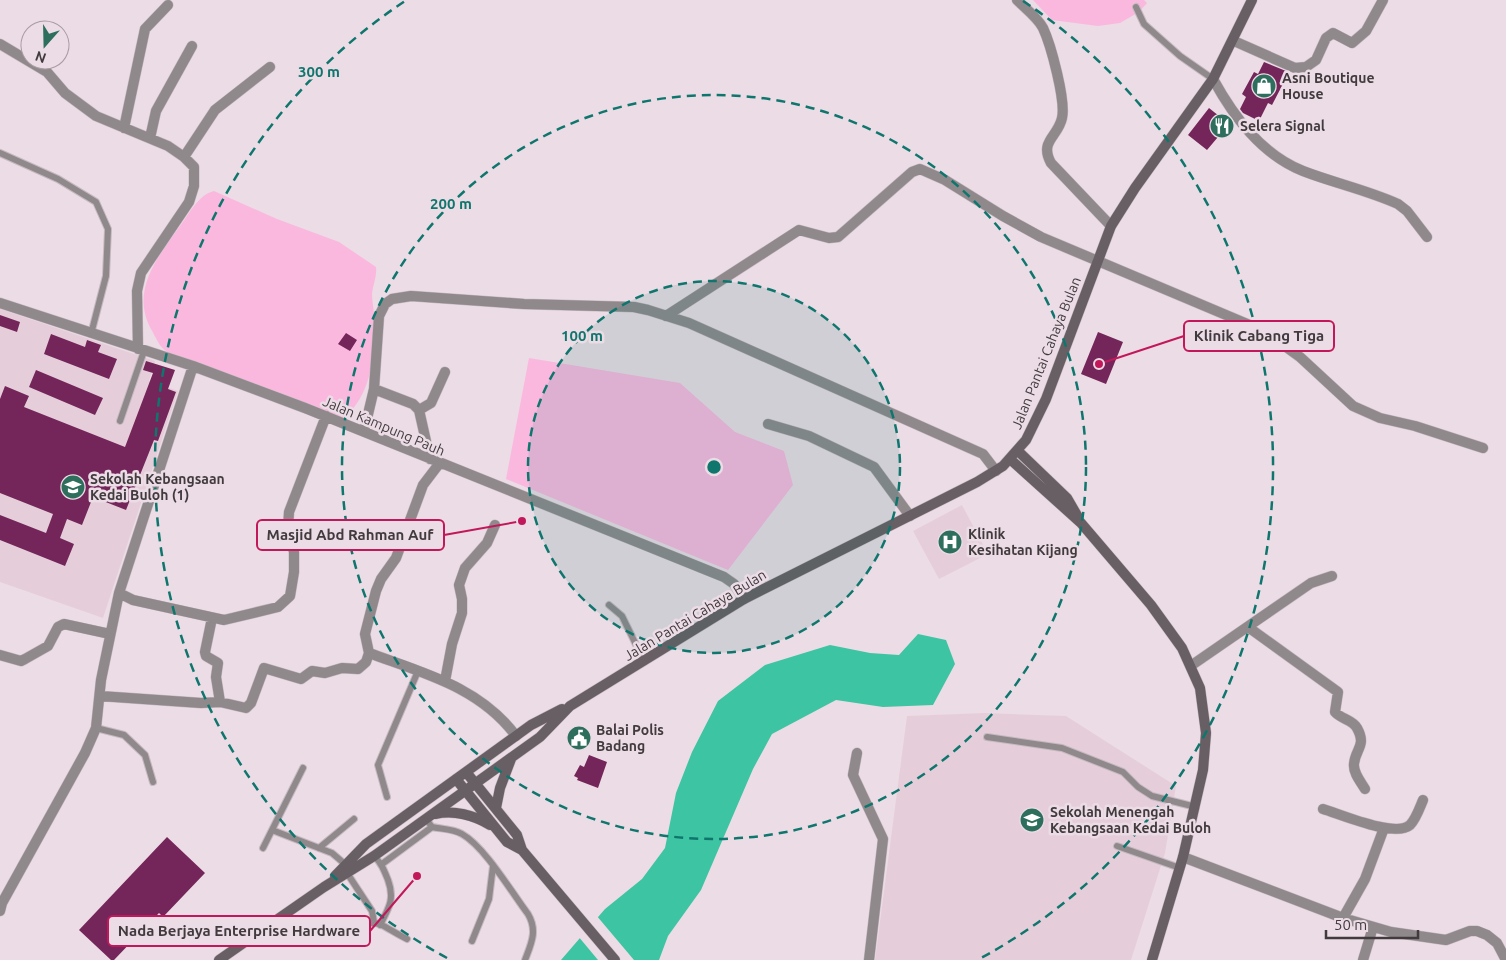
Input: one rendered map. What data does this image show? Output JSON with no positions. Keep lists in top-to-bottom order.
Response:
{
  "streets": {
    "street": ["Jalan Pantai Cahaya Bulan", "Jalan Kampung Pauh"]
  },
  "crossings": [
    ["Jalan Pantai Cahaya Bulan", "Jalan Kampung Pauh"]
  ],
  "places": {
    "shop": ["Asni Boutique House"],
    "restaurant": ["Selera Signal"],
    "other": ["Klinik Cabang Tiga", "Masjid Abd Rahman Auf", "Nada Berjaya Enterprise Hardware"],
    "school or university": ["Sekolah Kebangsaan Kedai Buloh (1)", "Sekolah Menengah Kebangsaan Kedai Buloh"],
    "hospital": ["Klinik Kesihatan Kijang"],
    "public building": ["Balai Polis Badang"]
  },
  "scale_bar": "50 m",
  "north": "bottom",
  "rings": ["300 m", "200 m", "100 m"]
}
